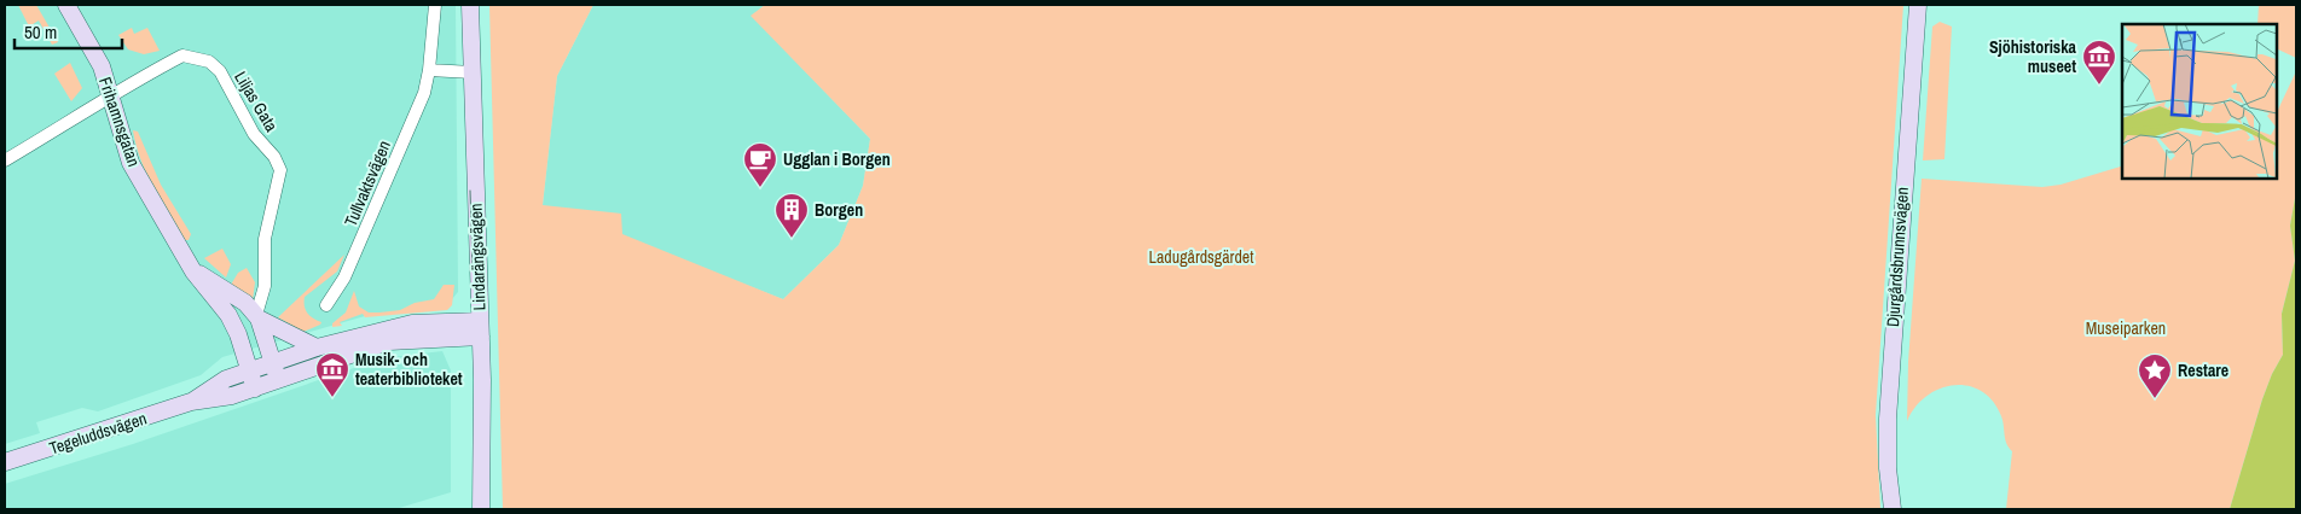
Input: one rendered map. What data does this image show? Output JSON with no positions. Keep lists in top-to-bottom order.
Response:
{
  "streets": {
    "street": [
      "Liljas Gata",
      "Frihamnsgatan",
      "Tullvaktsvägen",
      "Lindarängsvägen",
      "Djurgårdsbrunnsvägen",
      "Tegeluddsvägen"
    ]
  },
  "crossings": [
    ["Liljas Gata", "Frihamnsgatan"],
    ["Frihamnsgatan", "Tegeluddsvägen"],
    ["Lindarängsvägen", "Tegeluddsvägen"]
  ],
  "parks": ["Ladugårdsgärdet", "Museiparken"],
  "places": {
    "museum": ["Sjöhistoriska museet", "Musik- och teaterbiblioteket"],
    "cafe": ["Ugglan i Borgen"],
    "building": ["Borgen"],
    "place": ["Restare"]
  },
  "scale_bar": "50 m"
}
